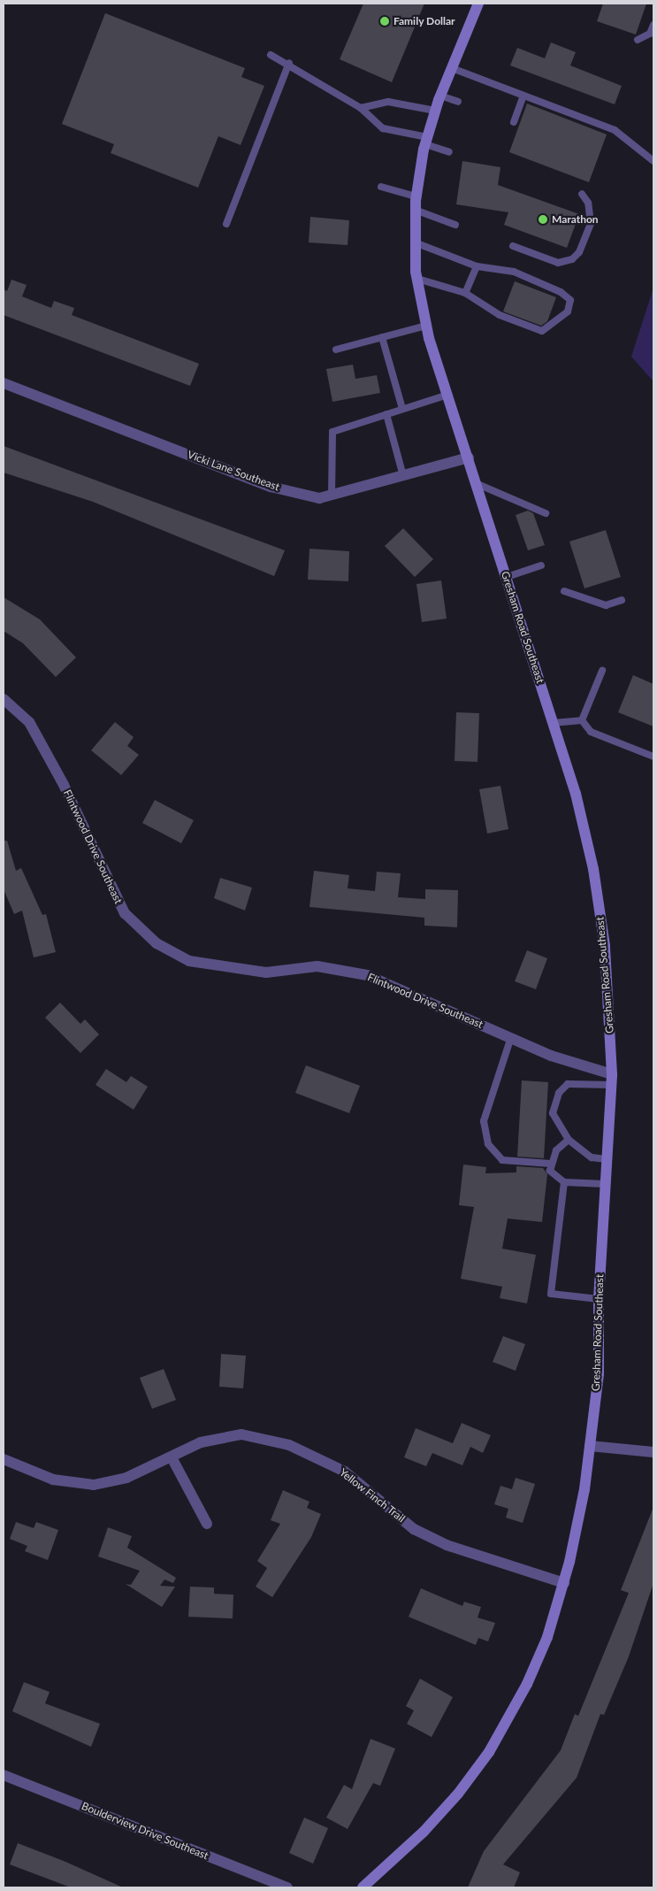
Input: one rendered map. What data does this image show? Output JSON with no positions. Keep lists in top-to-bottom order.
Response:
{
  "streets": {
    "street": [
      "Vicki Lane Southeast",
      "Gresham Road Southeast",
      "Flintwood Drive Southeast",
      "Yellow Finch Trail",
      "Boulderview Drive Southeast"
    ]
  },
  "crossings": [
    ["Vicki Lane Southeast", "Gresham Road Southeast"],
    ["Gresham Road Southeast", "Flintwood Drive Southeast"],
    ["Gresham Road Southeast", "Yellow Finch Trail"]
  ],
  "places": ["Family Dollar", "Marathon"]
}
